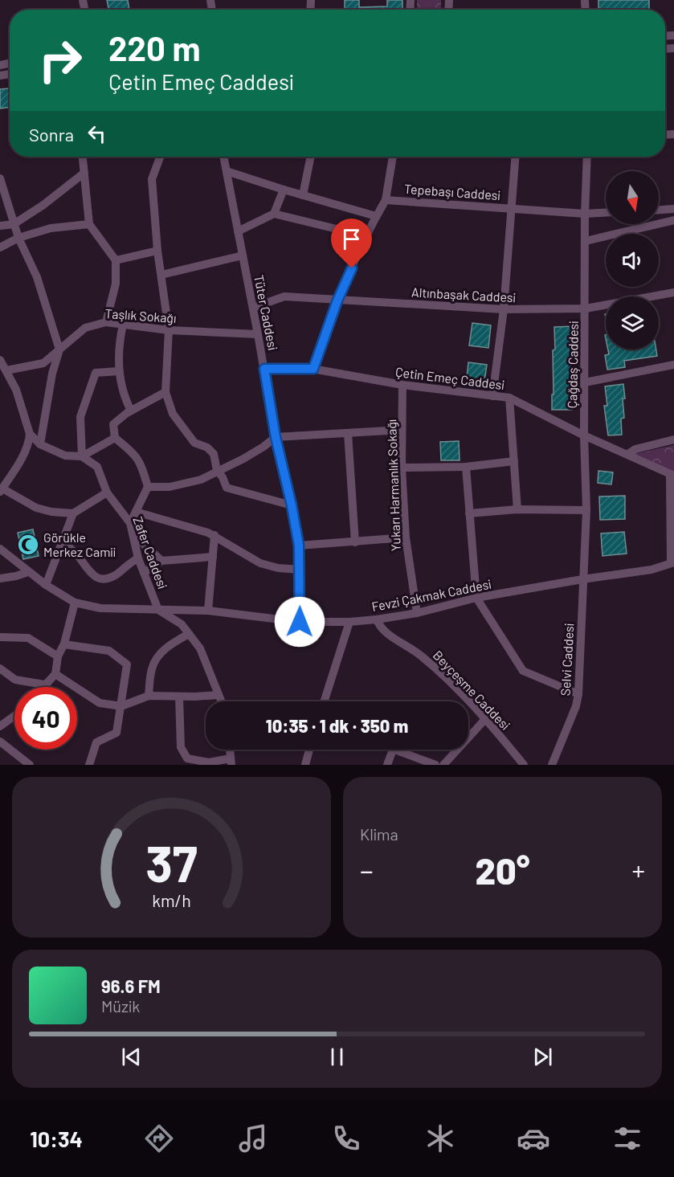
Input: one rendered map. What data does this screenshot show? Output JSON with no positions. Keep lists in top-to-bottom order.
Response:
{
  "streets": {
    "street": [
      "Tepebaşı Caddesi",
      "Altınbaşak Caddesi",
      "Tüter Caddesi",
      "Taşlık Sokağı",
      "Çağdaş Caddesi",
      "Çetin Emeç Caddesi",
      "Yukarı Harmanlık Sokağı",
      "Zafer Caddesi",
      "Fevzi Çakmak Caddesi",
      "Selvi Caddesi",
      "Beyçeşme Caddesi"
    ]
  },
  "crossings": [
    ["Tepebaşı Caddesi", "Altınbaşak Caddesi"],
    ["Tepebaşı Caddesi", "Çağdaş Caddesi"],
    ["Tepebaşı Caddesi", "Çetin Emeç Caddesi"],
    ["Altınbaşak Caddesi", "Tüter Caddesi"],
    ["Altınbaşak Caddesi", "Çağdaş Caddesi"],
    ["Tüter Caddesi", "Taşlık Sokağı"],
    ["Tüter Caddesi", "Çetin Emeç Caddesi"],
    ["Tüter Caddesi", "Fevzi Çakmak Caddesi"],
    ["Çağdaş Caddesi", "Çetin Emeç Caddesi"],
    ["Çağdaş Caddesi", "Fevzi Çakmak Caddesi"],
    ["Çağdaş Caddesi", "Selvi Caddesi"],
    ["Çetin Emeç Caddesi", "Yukarı Harmanlık Sokağı"],
    ["Yukarı Harmanlık Sokağı", "Fevzi Çakmak Caddesi"],
    ["Zafer Caddesi", "Fevzi Çakmak Caddesi"],
    ["Fevzi Çakmak Caddesi", "Selvi Caddesi"],
    ["Fevzi Çakmak Caddesi", "Beyçeşme Caddesi"]
  ],
  "places": {
    "mosque": ["Görükle Merkez Camii"]
  },
  "north": "bottom",
  "page": {
    "turn": ["220 m", "Çetin Emeç Caddesi"],
    "then": "Sonra",
    "limit": "40",
    "trip": "10:35 · 1 dk · 350 m",
    "tile": "Klima",
    "heat": ["−", "20°", "+"],
    "song": ["96.6 FM", "Müzik"],
    "tabs": "10:34",
    "gauge": ["37", "km/h"]
  }
}
